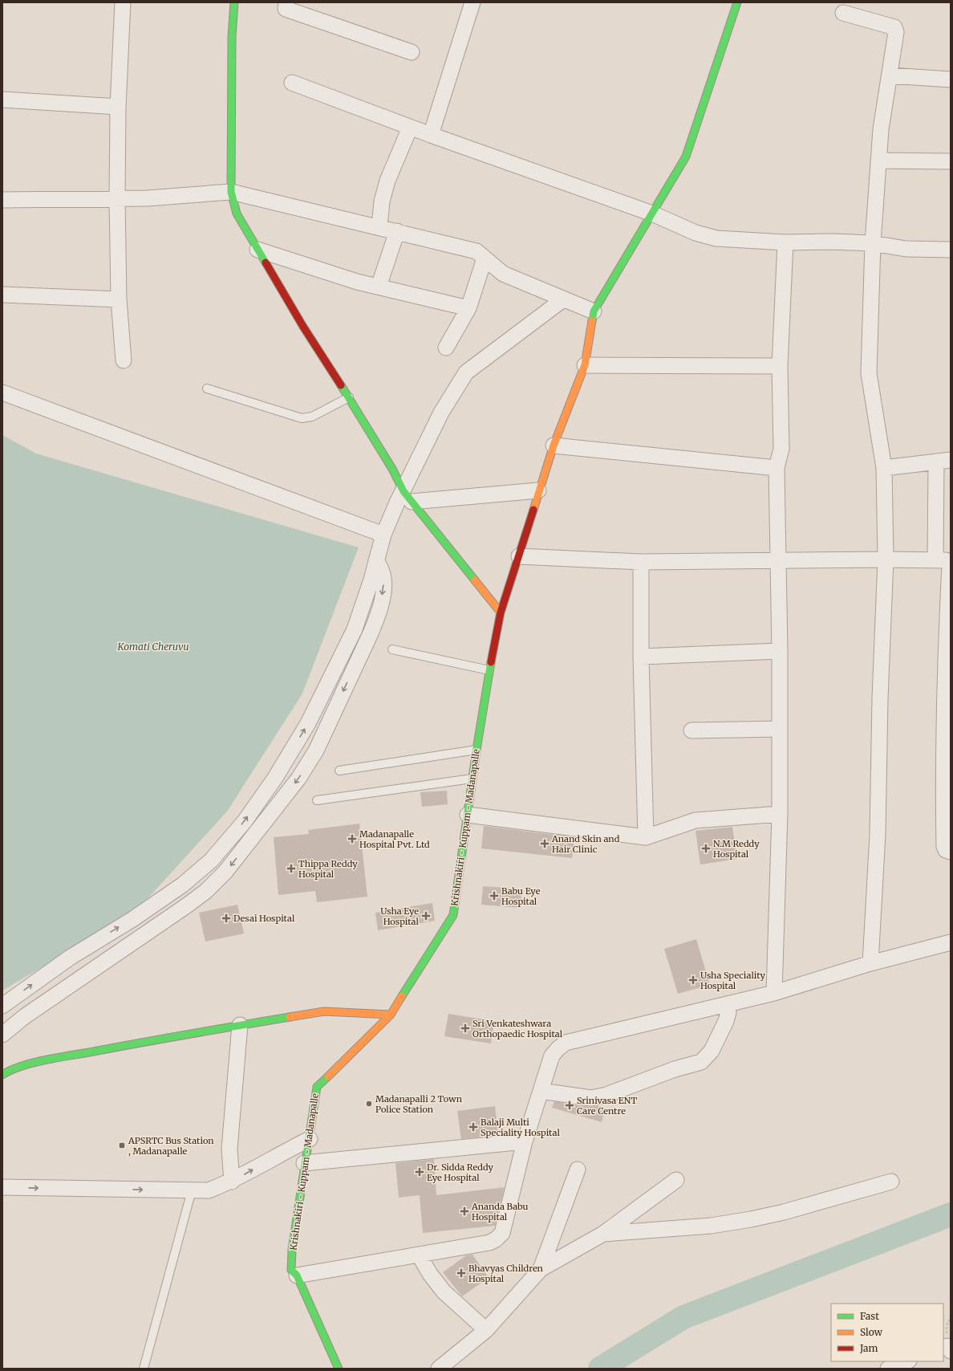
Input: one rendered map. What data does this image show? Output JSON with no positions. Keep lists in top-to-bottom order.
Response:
{
  "streets": {
    "main road": ["Krishnakiri - Kuppam - Madanapalle"]
  },
  "water": ["Komati Cheruvu"],
  "places": {
    "health": [
      "Madanapalle Hospital Pvt. Ltd",
      "Anand Skin and Hair Clinic",
      "N.M Reddy Hospital",
      "Thippa Reddy Hospital",
      "Babu Eye Hospital",
      "Usha Eye Hospital",
      "Desai Hospital",
      "Usha Speciality Hospital",
      "Sri Venkateshwara Orthopaedic Hospital",
      "Srinivasa ENT Care Centre",
      "Balaji Multi Speciality Hospital",
      "Dr. Sidda Reddy Eye Hospital",
      "Ananda Babu Hospital",
      "Bhavyas Children Hospital"
    ],
    "other": ["Madanapalli 2 Town Police Station"],
    "transit": ["APSRTC Bus Station , Madanapalle"]
  },
  "legend": ["Fast", "Slow", "Jam"]
}
